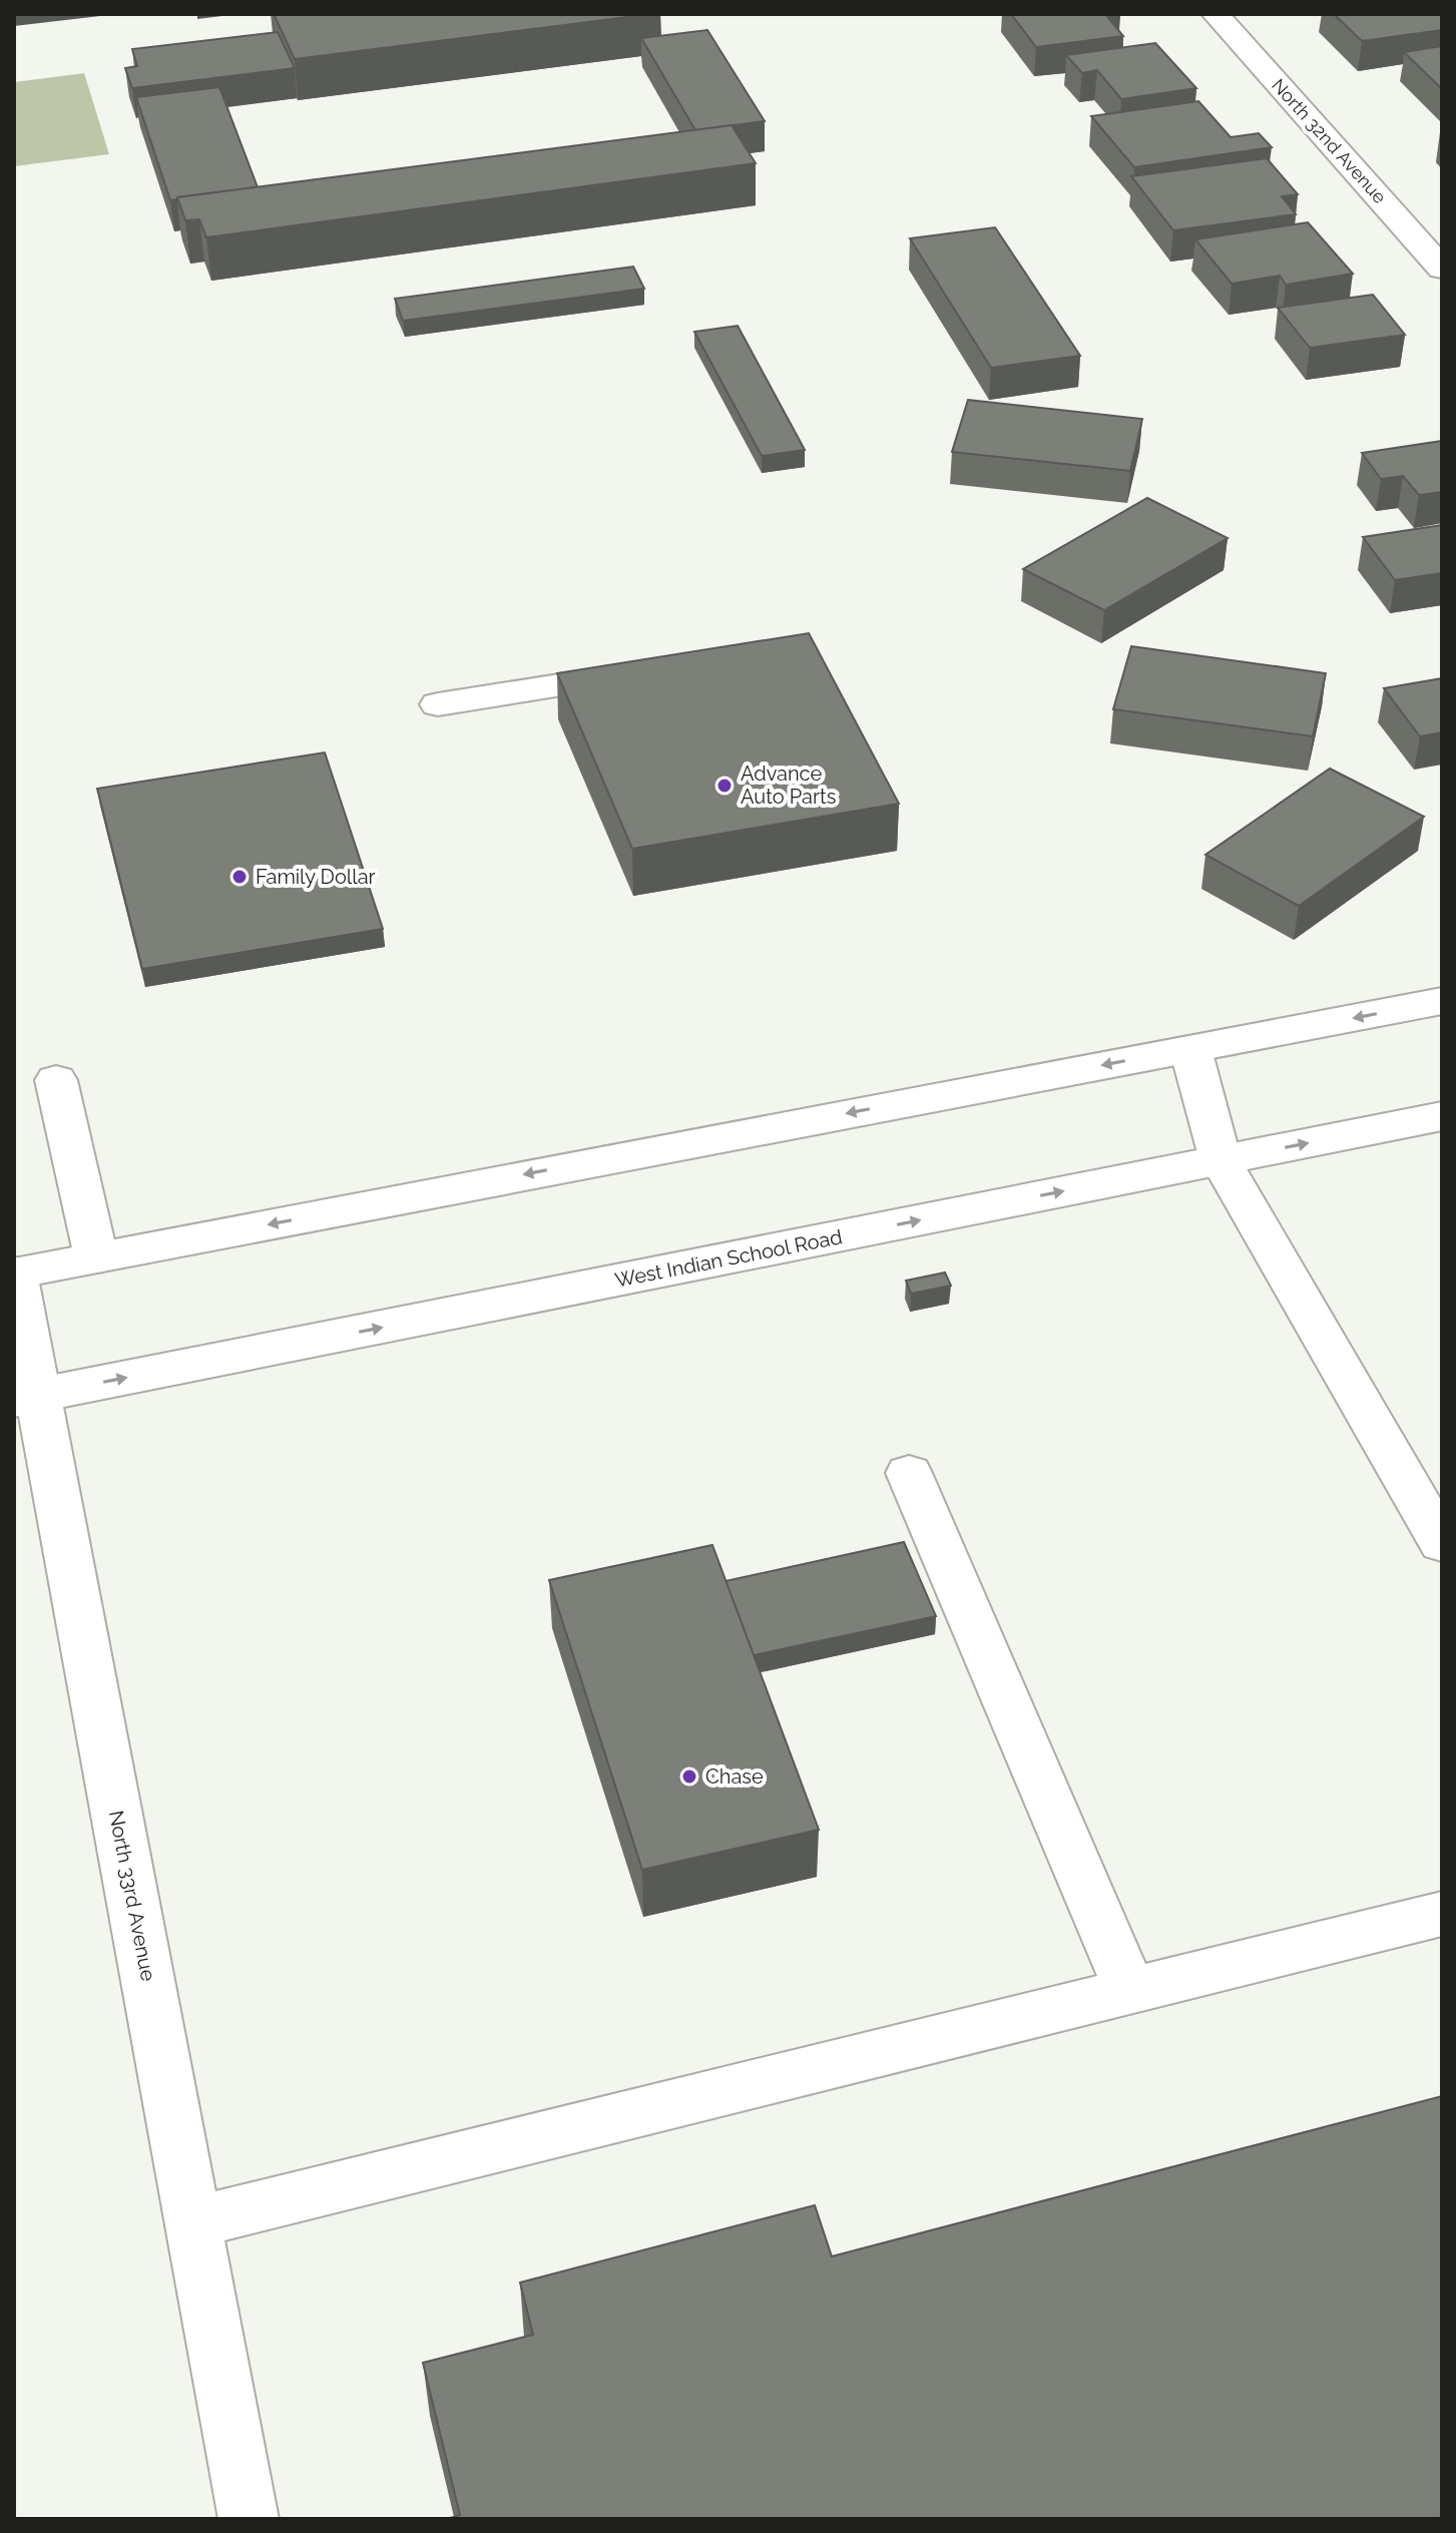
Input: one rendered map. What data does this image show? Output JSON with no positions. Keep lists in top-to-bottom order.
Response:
{
  "streets": {
    "main road": ["North 32nd Avenue", "West Indian School Road", "North 33rd Avenue"]
  },
  "crossings": [
    ["West Indian School Road", "North 33rd Avenue"]
  ],
  "places": ["Advance Auto Parts", "Family Dollar", "Chase"]
}
